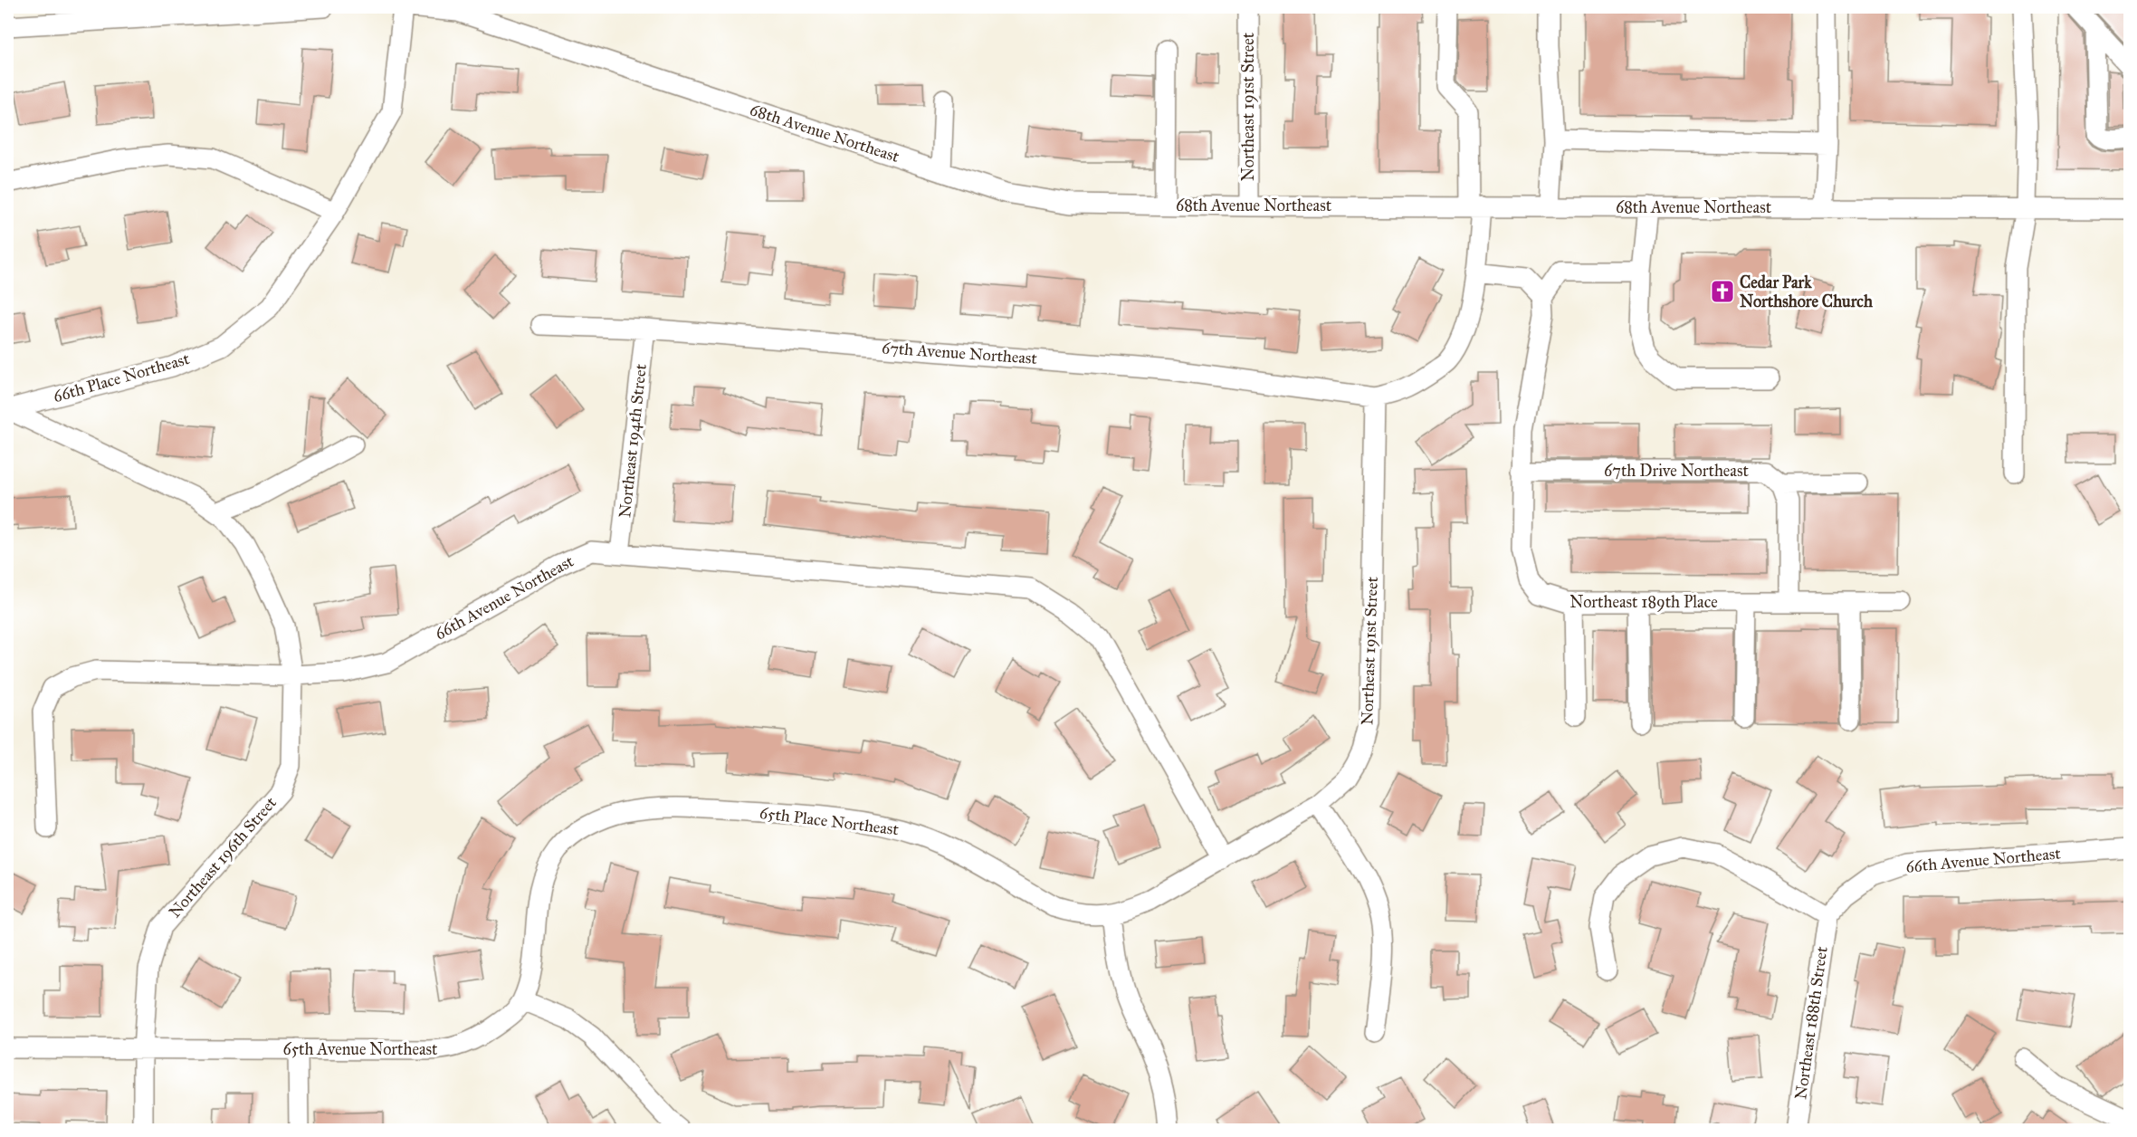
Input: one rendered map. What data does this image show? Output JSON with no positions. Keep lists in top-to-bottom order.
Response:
{
  "streets": {
    "street": [
      "Northeast 191st Street",
      "68th Avenue Northeast",
      "67th Avenue Northeast",
      "66th Place Northeast",
      "Northeast 194th Street",
      "67th Drive Northeast",
      "66th Avenue Northeast",
      "Northeast 189th Place",
      "65th Place Northeast",
      "Northeast 196th Street",
      "Northeast 188th Street",
      "65th Avenue Northeast"
    ]
  },
  "crossings": [
    ["Northeast 191st Street", "68th Avenue Northeast"],
    ["Northeast 191st Street", "67th Avenue Northeast"],
    ["Northeast 191st Street", "65th Place Northeast"],
    ["67th Avenue Northeast", "Northeast 194th Street"],
    ["66th Place Northeast", "Northeast 196th Street"],
    ["Northeast 194th Street", "66th Avenue Northeast"],
    ["67th Drive Northeast", "Northeast 189th Place"],
    ["66th Avenue Northeast", "65th Place Northeast"],
    ["66th Avenue Northeast", "Northeast 196th Street"],
    ["66th Avenue Northeast", "Northeast 188th Street"],
    ["65th Place Northeast", "65th Avenue Northeast"],
    ["Northeast 196th Street", "65th Avenue Northeast"]
  ],
  "places": {
    "church": ["Cedar Park Northshore Church"]
  }
}
